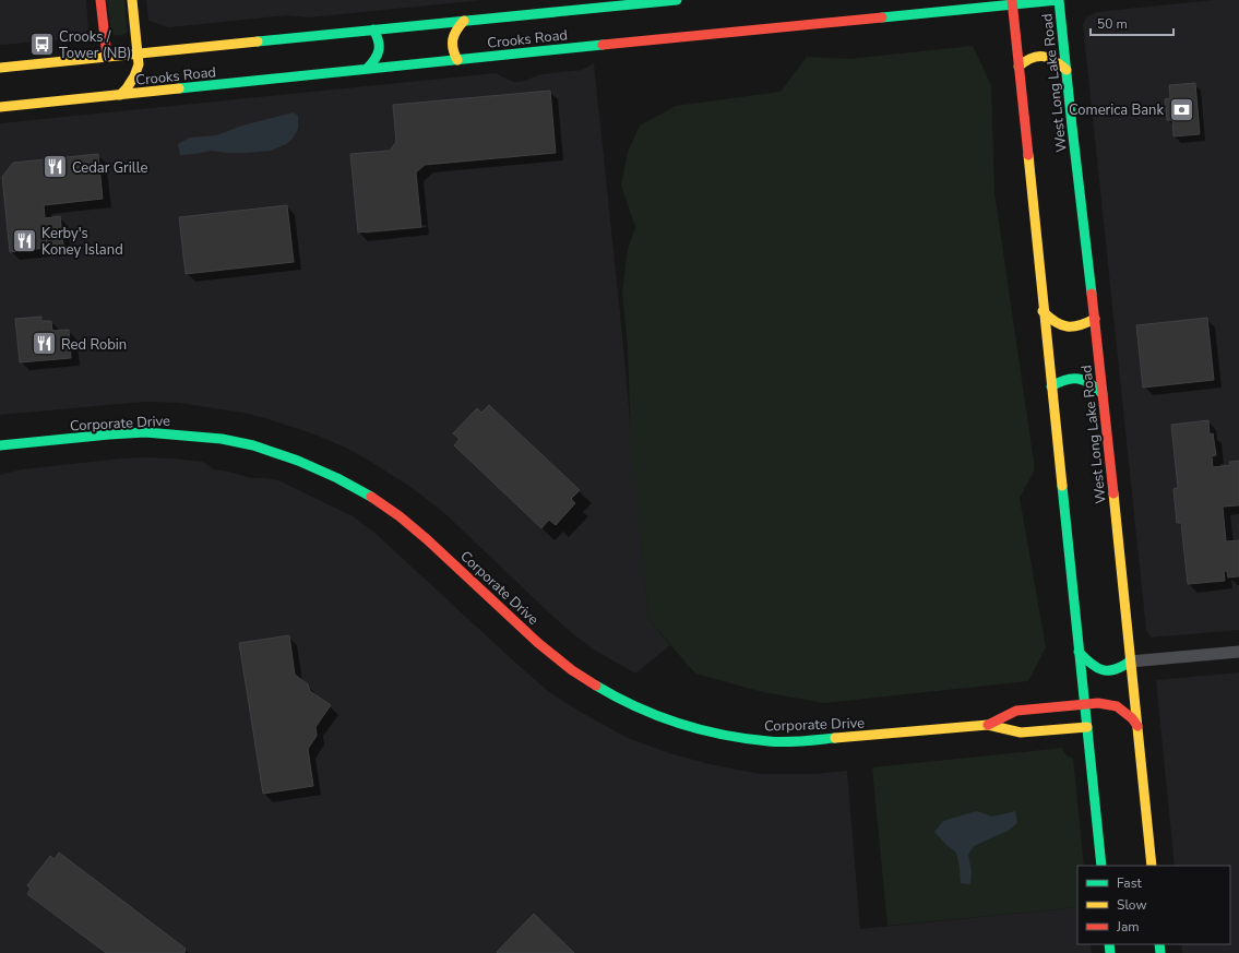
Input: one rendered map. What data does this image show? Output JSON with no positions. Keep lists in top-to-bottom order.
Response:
{
  "streets": {
    "main road": ["Crooks Road", "West Long Lake Road", "Corporate Drive"]
  },
  "crossings": [
    ["Crooks Road", "West Long Lake Road"],
    ["West Long Lake Road", "Corporate Drive"]
  ],
  "places": {
    "bus stop": ["Crooks / Tower (NB)"],
    "bank": ["Comerica Bank"],
    "restaurant": ["Cedar Grille", "Kerby's Koney Island", "Red Robin"]
  },
  "legend": ["Fast", "Slow", "Jam"],
  "scale_bar": "50 m"
}
